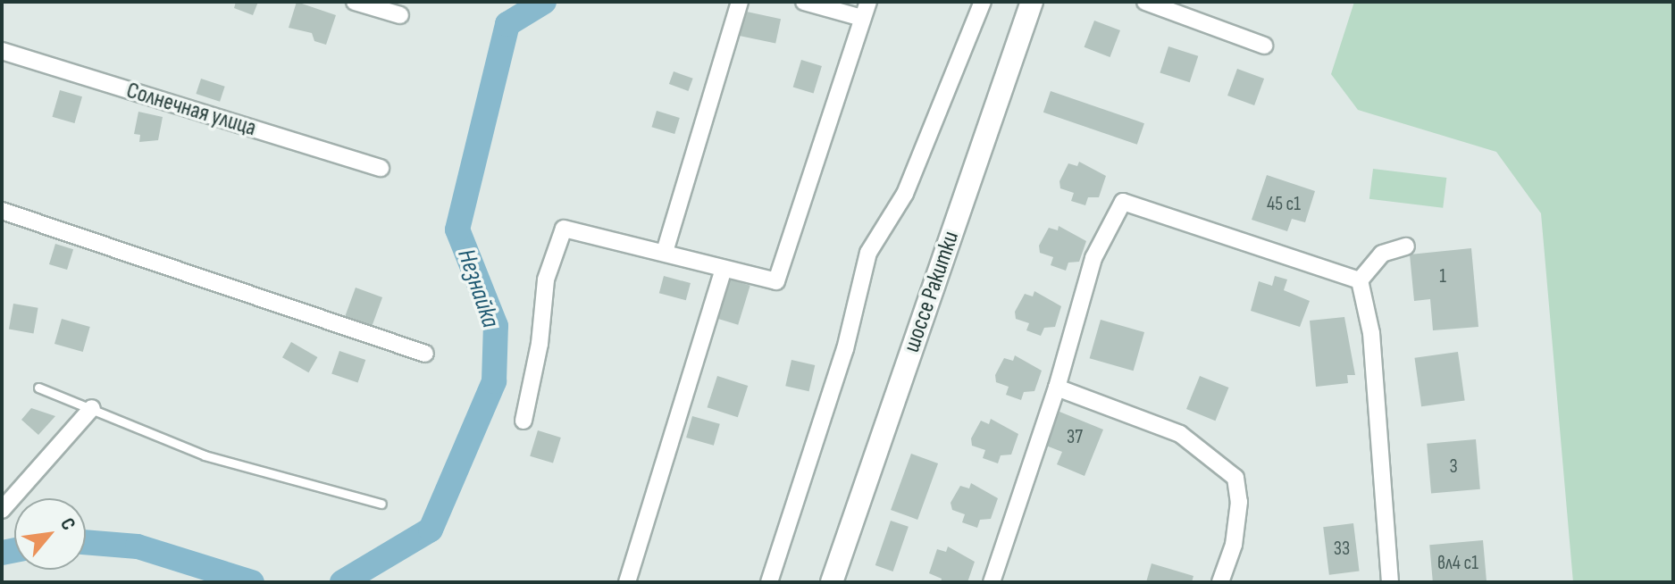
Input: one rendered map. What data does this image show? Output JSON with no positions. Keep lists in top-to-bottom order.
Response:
{
  "streets": {
    "main road": ["шоссе Ракитки"],
    "street": ["Солнечная улица"]
  },
  "water": ["Незнайка"],
  "house_numbers": [
    "45 с1",
    "1",
    "37",
    "3",
    "33",
    "вл4 с1"
  ],
  "north": "top right"
}
